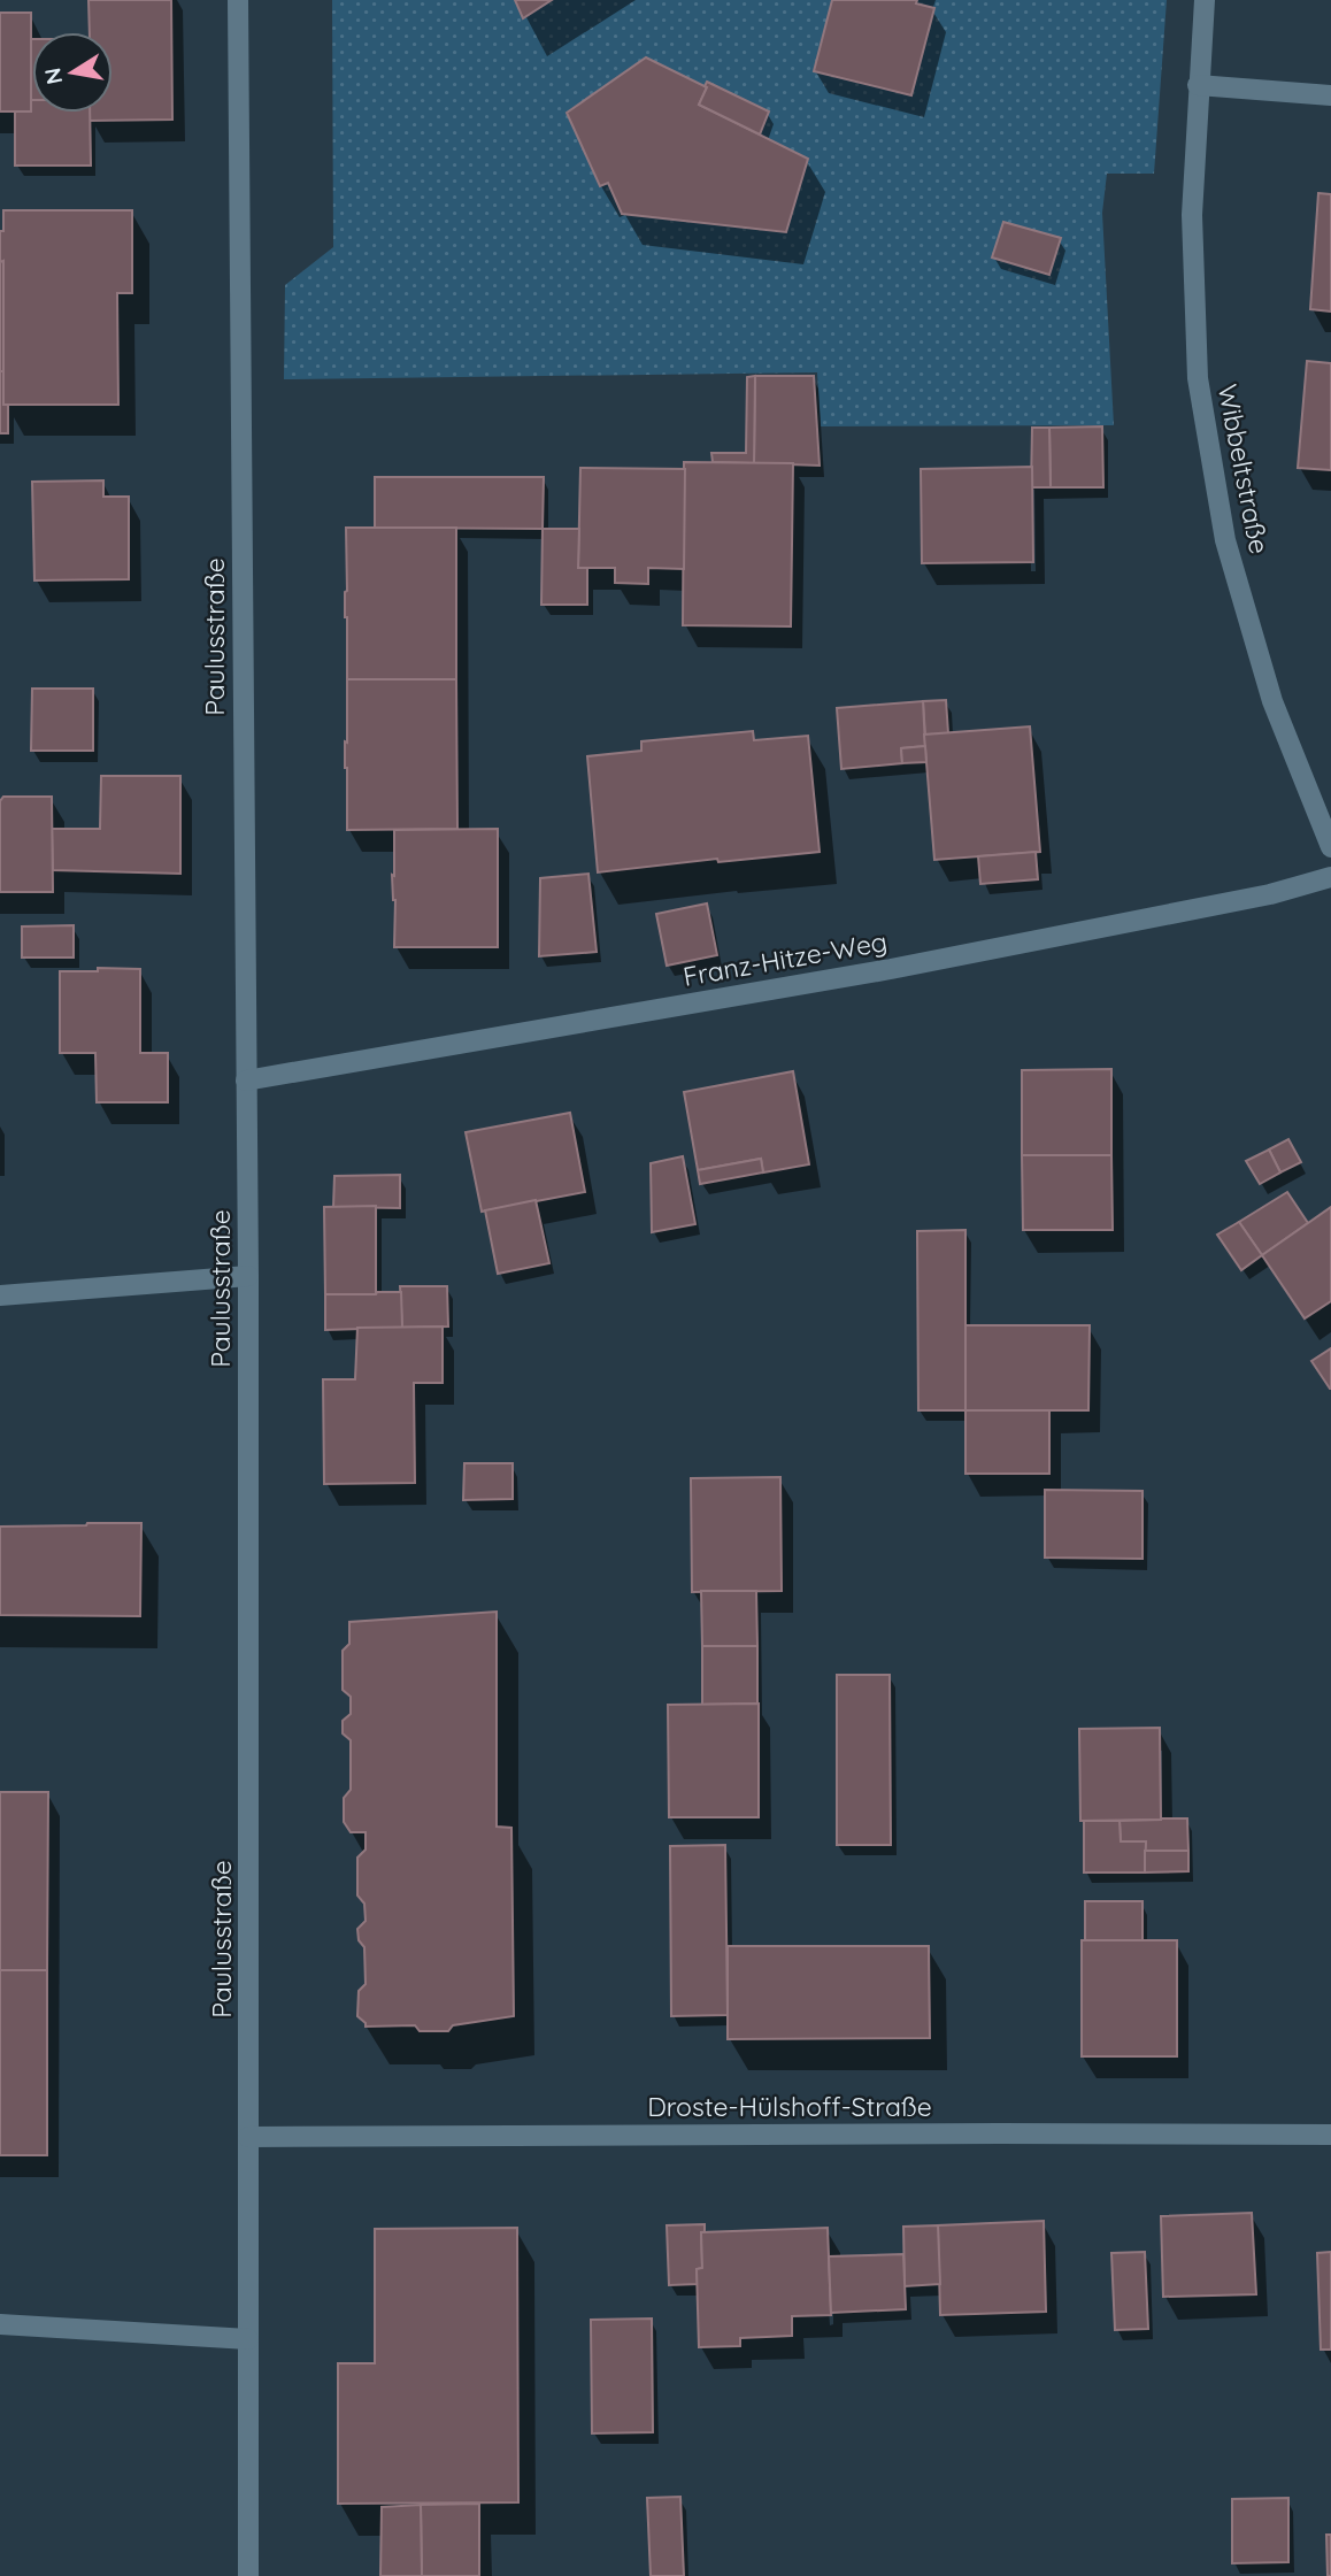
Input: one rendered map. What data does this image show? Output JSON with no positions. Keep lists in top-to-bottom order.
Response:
{
  "streets": {
    "street": [
      "Wibbeltstraße",
      "Paulusstraße",
      "Franz-Hitze-Weg",
      "Droste-Hülshoff-Straße"
    ]
  },
  "crossings": [
    ["Paulusstraße", "Franz-Hitze-Weg"],
    ["Paulusstraße", "Droste-Hülshoff-Straße"]
  ],
  "north": "left"
}
